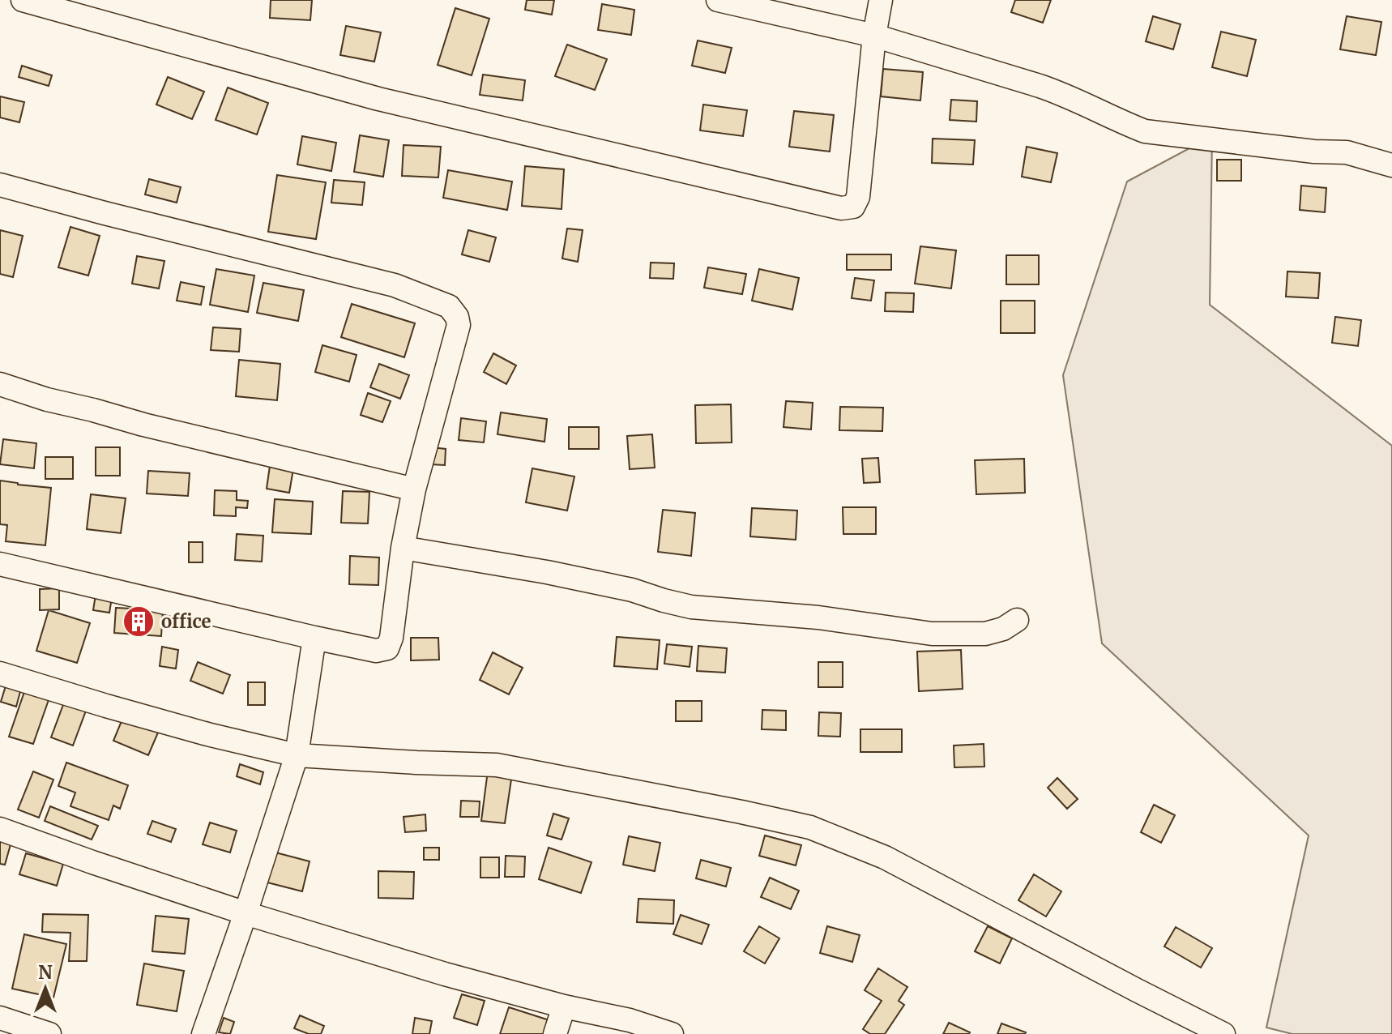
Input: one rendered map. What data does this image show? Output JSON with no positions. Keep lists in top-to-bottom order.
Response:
{
  "places": {
    "building": ["office"]
  },
  "north": "top"
}
